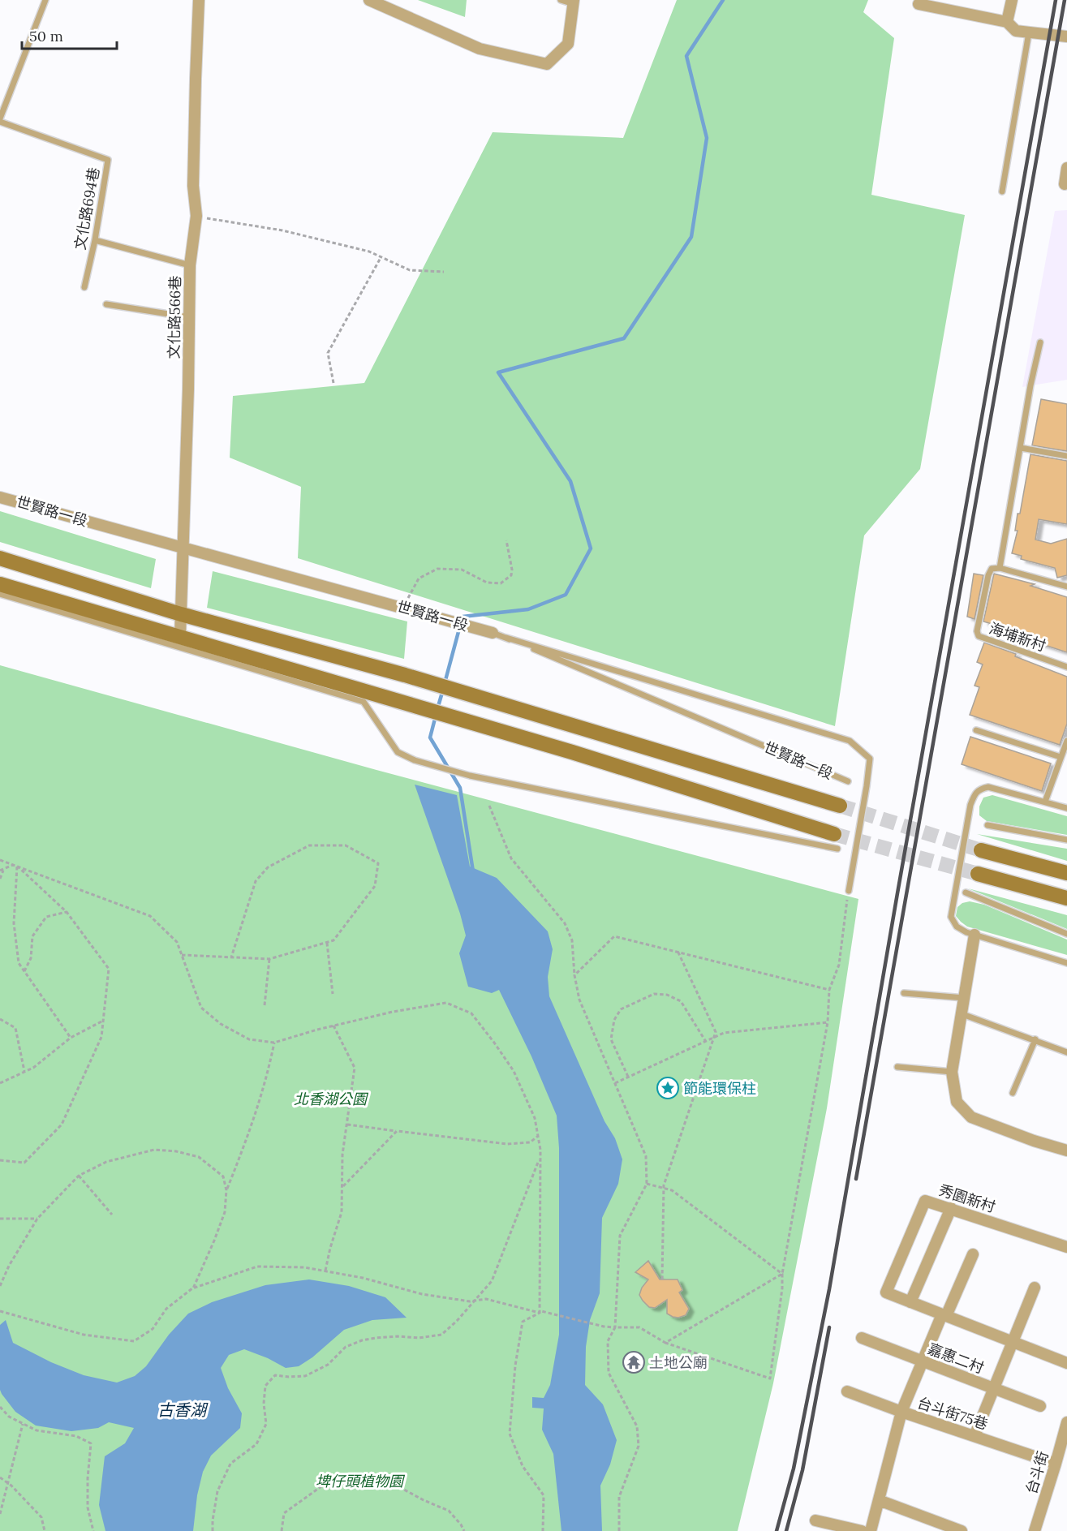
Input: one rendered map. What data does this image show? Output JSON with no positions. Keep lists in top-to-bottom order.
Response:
{
  "streets": {
    "street": [
      "文化路566巷",
      "世賢路一段",
      "秀園新村",
      "嘉惠二村",
      "台斗街75巷",
      "台斗街"
    ],
    "lane": ["文化路694巷", "海埔新村"]
  },
  "crossings": [
    ["文化路566巷", "世賢路一段"],
    ["台斗街75巷", "台斗街"]
  ],
  "water": ["古香湖"],
  "parks": ["北香湖公園", "埤仔頭植物園"],
  "places": {
    "place": ["節能環保柱"],
    "temple": ["土地公廟"]
  },
  "scale_bar": "50 m"
}
